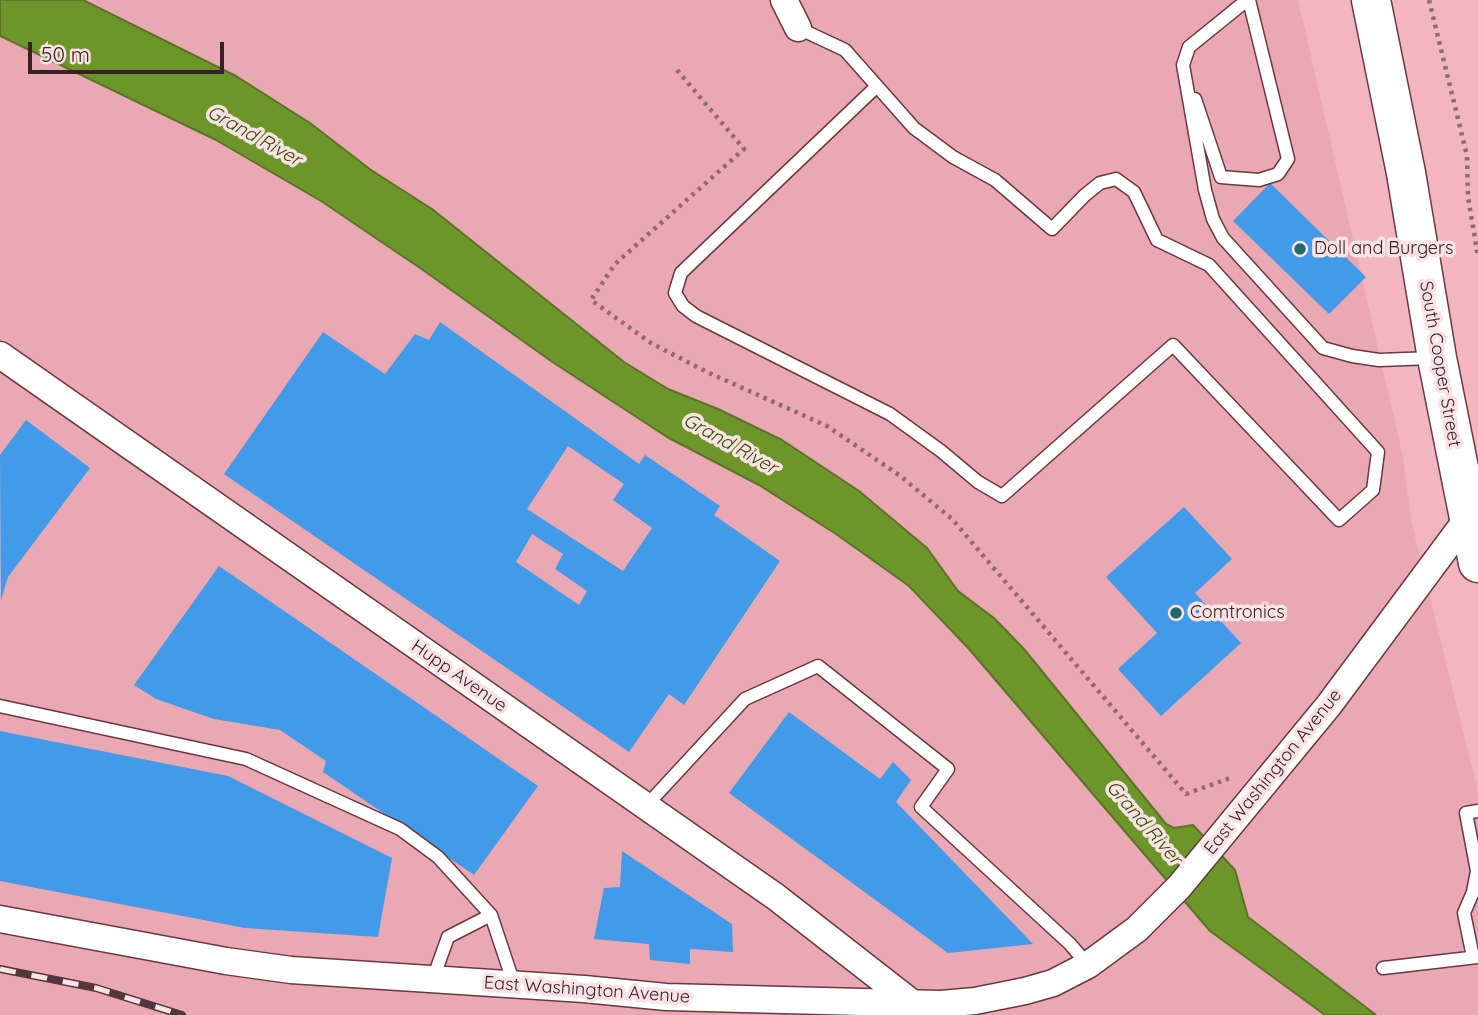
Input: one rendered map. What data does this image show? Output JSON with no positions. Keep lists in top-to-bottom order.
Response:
{
  "streets": {
    "main road": ["South Cooper Street"],
    "street": ["Hupp Avenue", "East Washington Avenue"]
  },
  "crossings": [
    ["South Cooper Street", "East Washington Avenue"],
    ["Hupp Avenue", "East Washington Avenue"]
  ],
  "water": ["Grand River"],
  "places": ["Doll and Burgers", "Comtronics"],
  "scale_bar": "50 m"
}
